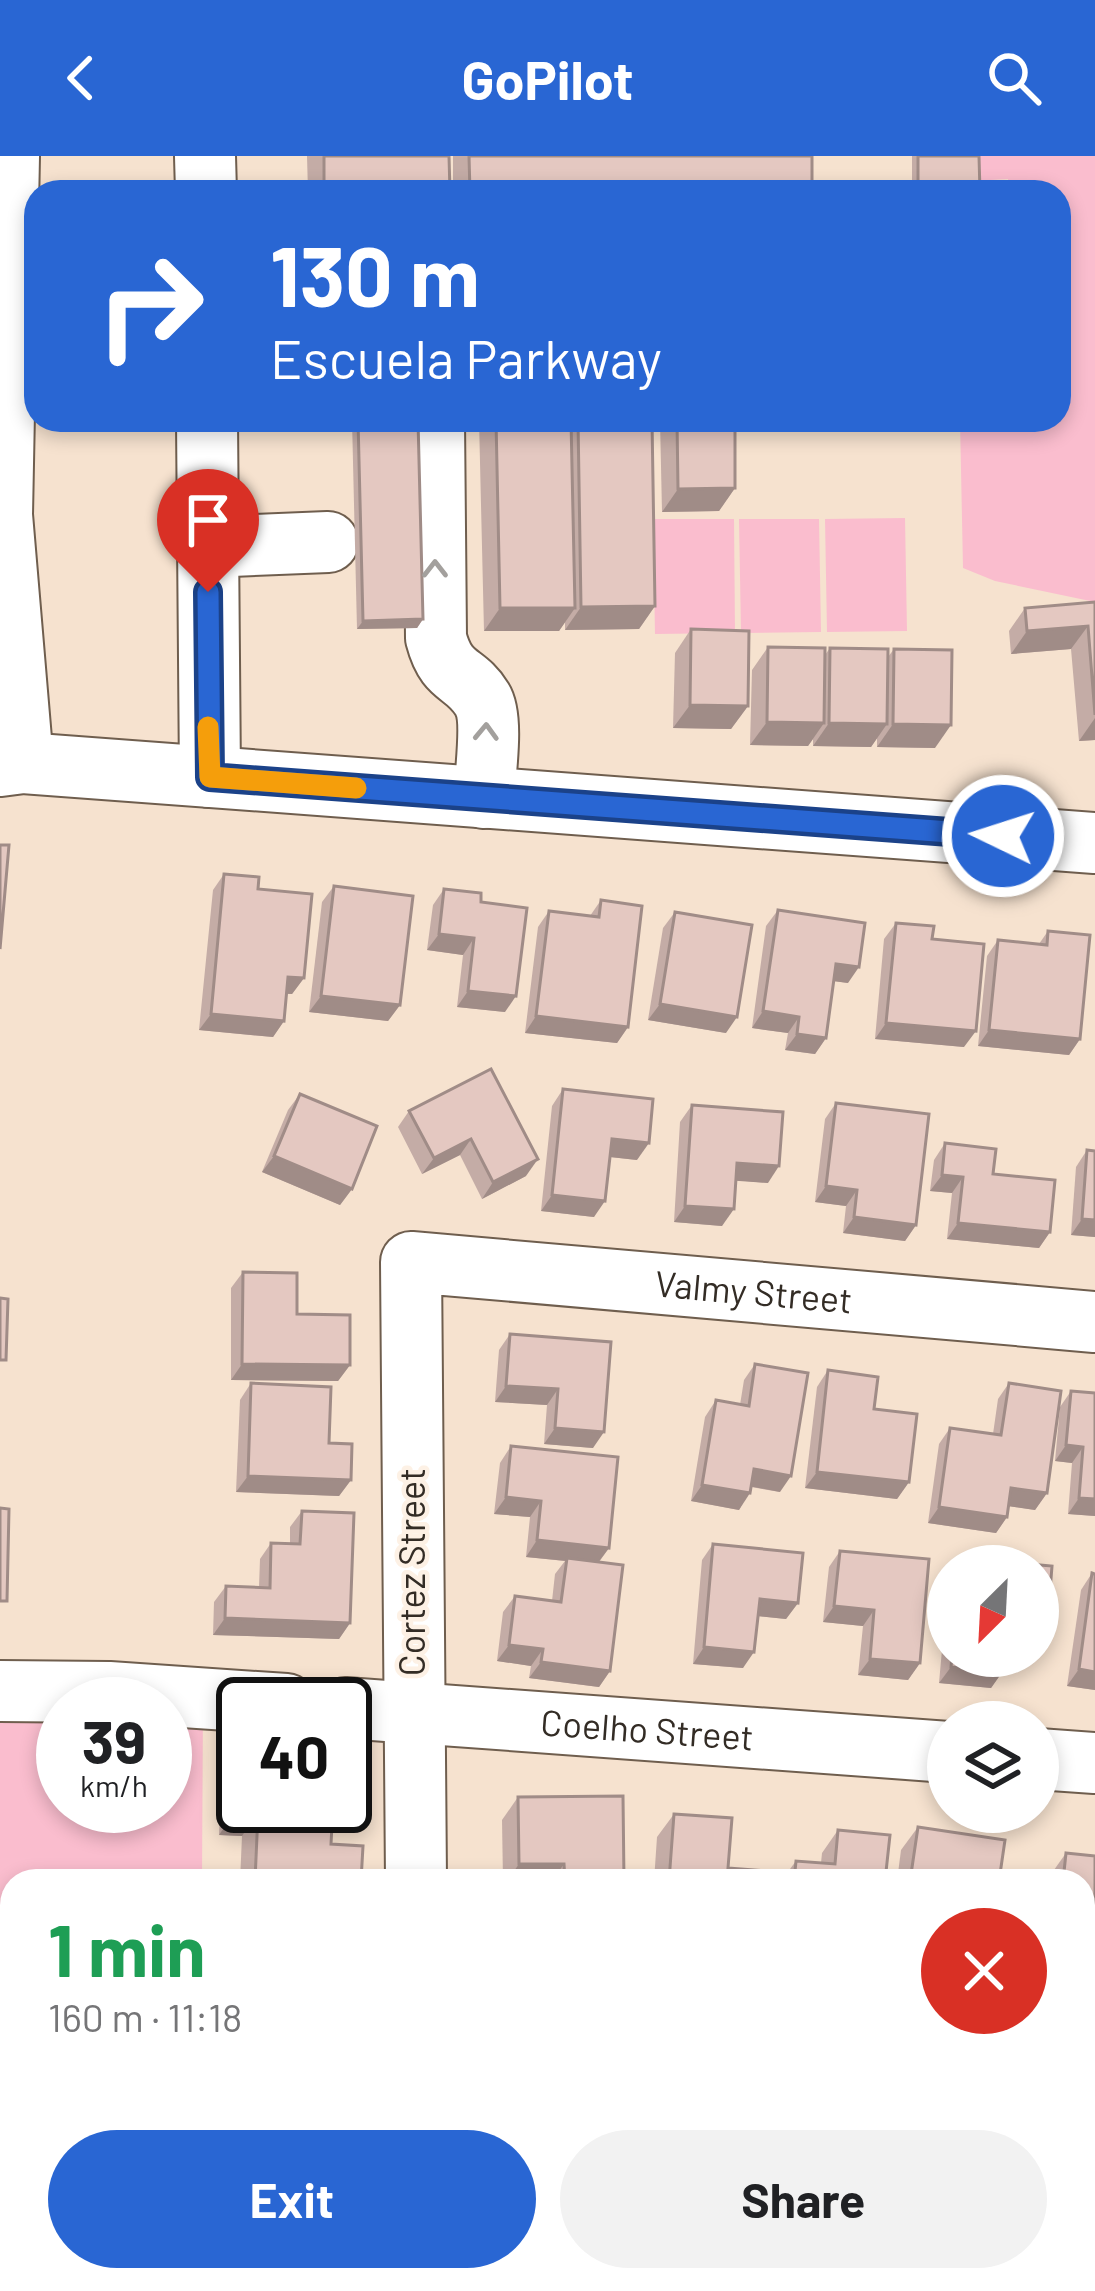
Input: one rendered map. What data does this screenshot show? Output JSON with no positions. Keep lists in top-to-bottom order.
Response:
{
  "streets": {
    "street": ["Valmy Street", "Cortez Street", "Coelho Street"]
  },
  "crossings": [
    ["Valmy Street", "Cortez Street"],
    ["Cortez Street", "Coelho Street"]
  ],
  "north": "bottom left",
  "page": {
    "header": "GoPilot",
    "turn": ["130 m", "Escuela Parkway"],
    "speed": "39 km/h",
    "limit": "40",
    "heading": ["1 min", "160 m · 11:18"],
    "buttons": ["Exit", "Share"]
  }
}
